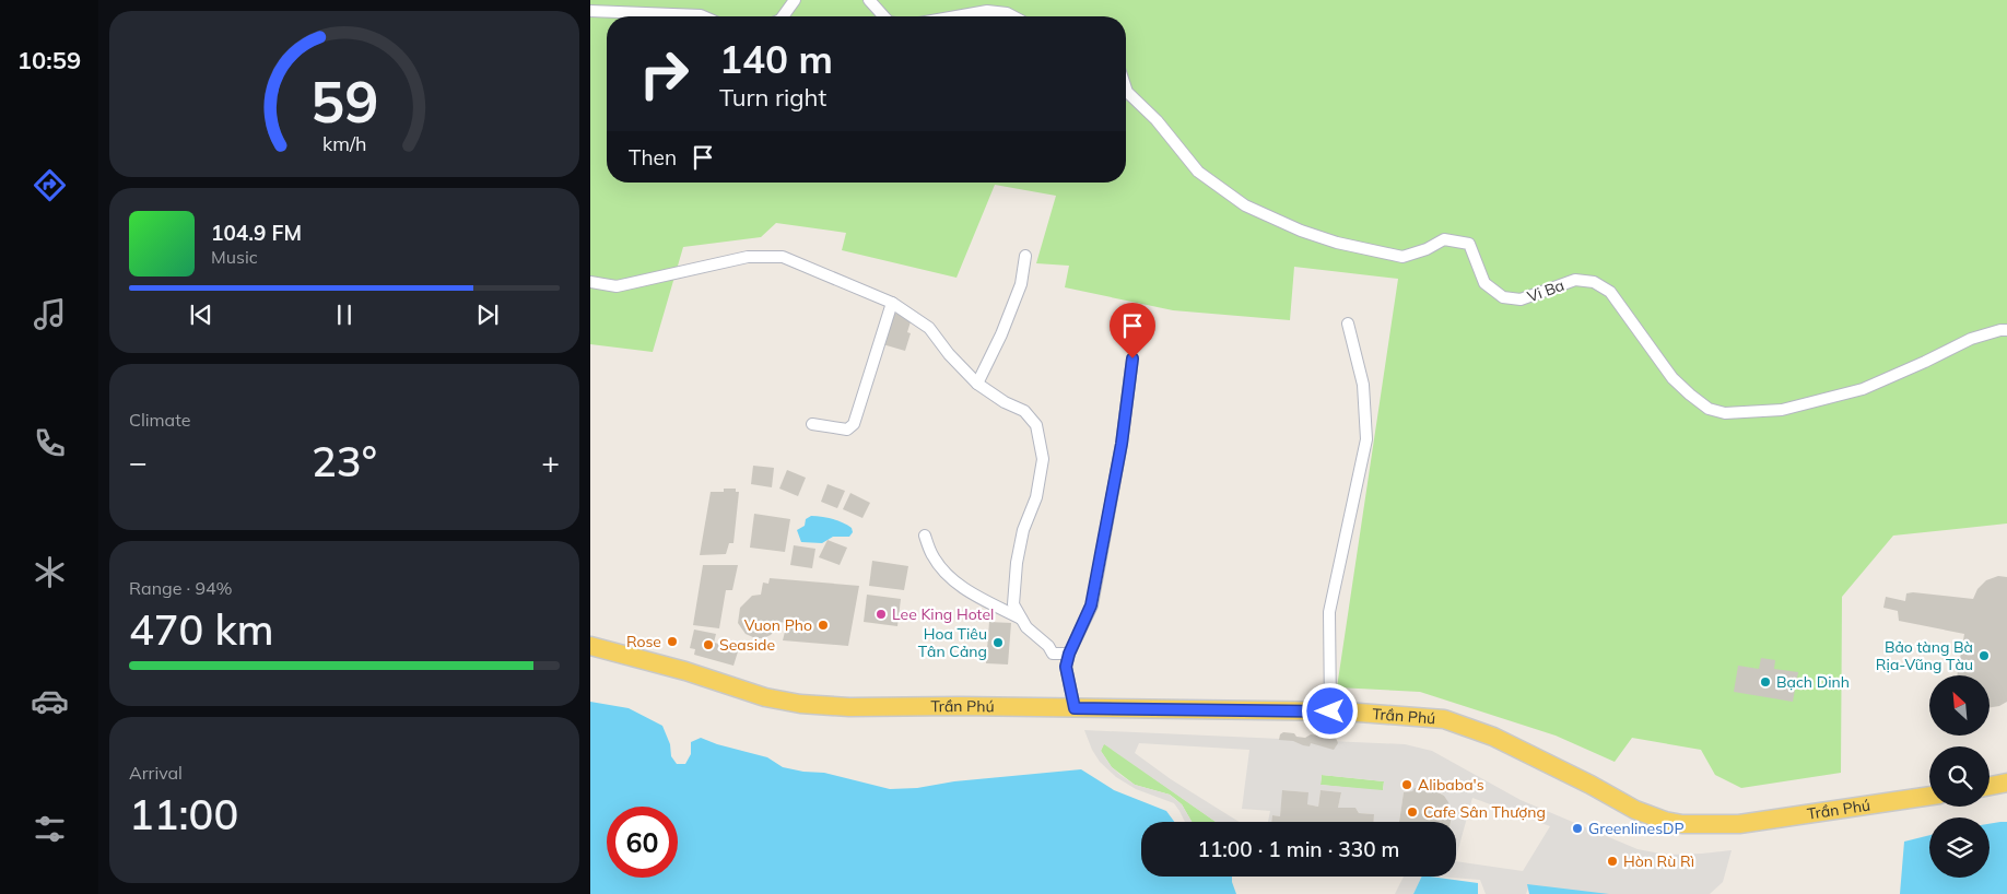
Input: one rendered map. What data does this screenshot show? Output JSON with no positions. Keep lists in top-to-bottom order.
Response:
{
  "streets": {
    "main road": ["Trần Phú"],
    "street": ["Vi Ba"]
  },
  "places": [
    "Lee King Hotel",
    "Vuon Pho",
    "Rose",
    "Hoa Tiêu Tân Cảng",
    "Seaside",
    "Bảo tàng Bà Rịa-Vũng Tàu",
    "Bạch Dinh",
    "Alibaba's",
    "Cafe Sân Thượng",
    "GreenlinesDP",
    "Hòn Rù Rì"
  ],
  "north": "top left",
  "page": {
    "tabs": "10:59",
    "turn": ["140 m", "Turn right"],
    "then": "Then",
    "song": ["104.9 FM", "Music"],
    "tile": [
      "Climate",
      ["Range · 94%", "470 km"],
      ["Arrival", "11:00"]
    ],
    "heat": ["−", "23°", "+"],
    "limit": "60",
    "trip": "11:00 · 1 min · 330 m",
    "gauge": ["59", "km/h"]
  }
}
